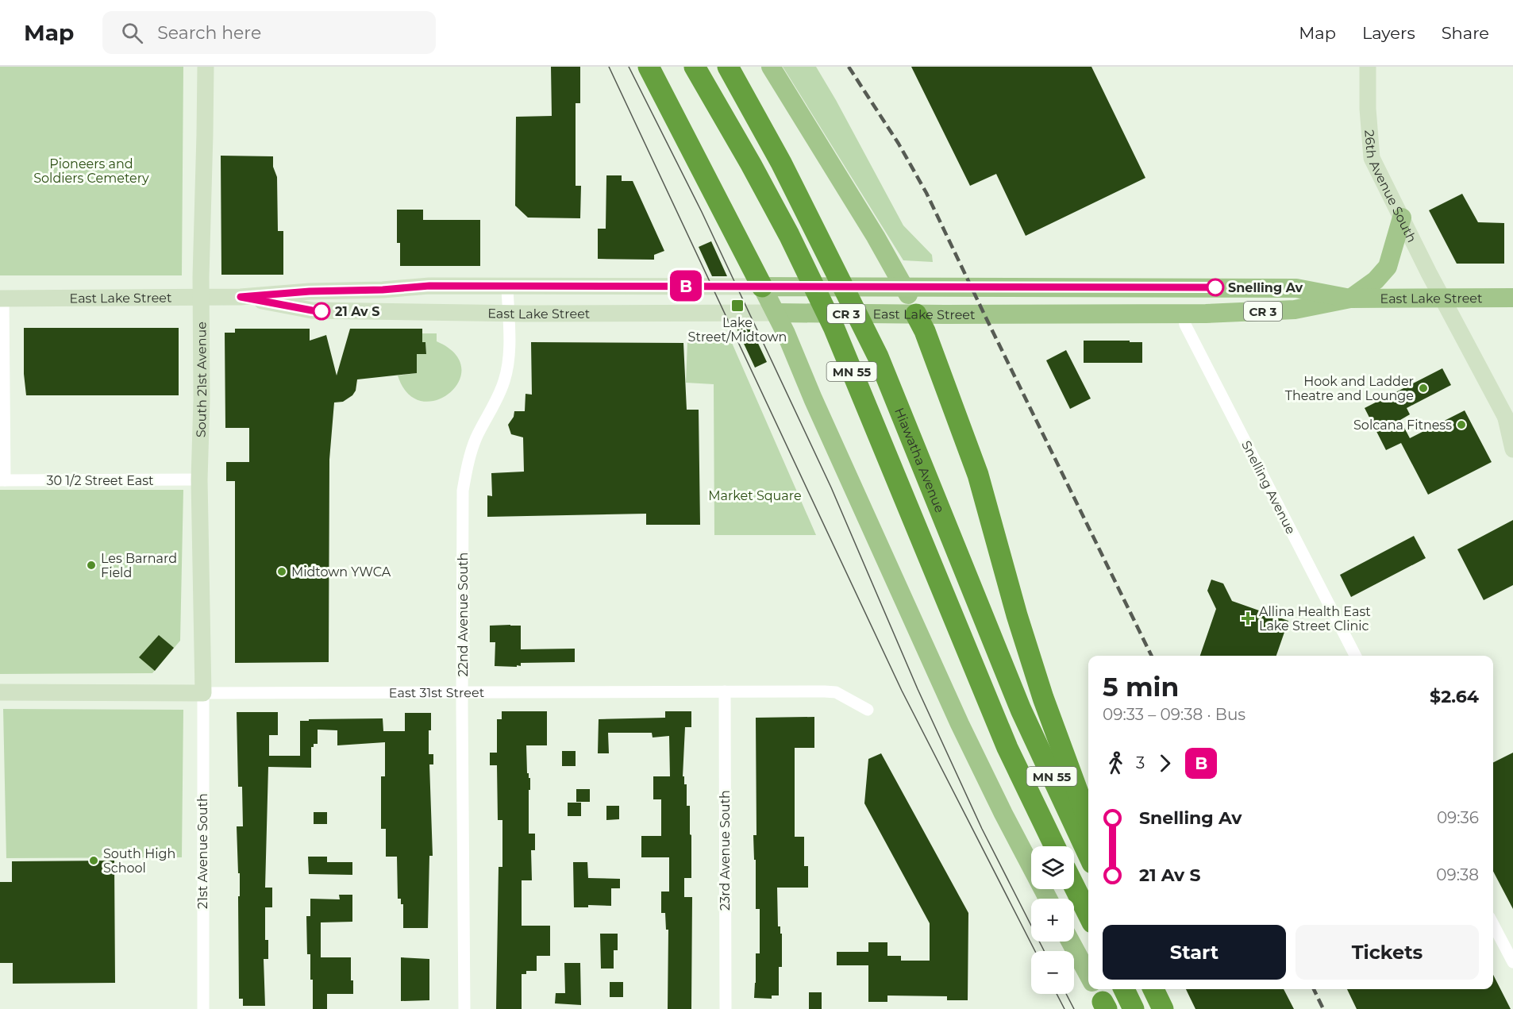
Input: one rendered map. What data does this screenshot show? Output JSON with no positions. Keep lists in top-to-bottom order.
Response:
{
  "streets": {
    "highway": ["MN 55", "Hiawatha Avenue"],
    "main road": [
      "26th Avenue South",
      "East Lake Street",
      "CR 3",
      "South 21st Avenue",
      "East 31st Street"
    ],
    "street": [
      "30 1/2 Street East",
      "Snelling Avenue",
      "22nd Avenue South",
      "23rd Avenue South",
      "21st Avenue South"
    ]
  },
  "crossings": [
    ["26th Avenue South", "East Lake Street"],
    ["East Lake Street", "South 21st Avenue"],
    ["East Lake Street", "Snelling Avenue"],
    ["East Lake Street", "22nd Avenue South"],
    ["South 21st Avenue", "30 1/2 Street East"],
    ["South 21st Avenue", "East 31st Street"],
    ["South 21st Avenue", "21st Avenue South"],
    ["22nd Avenue South", "East 31st Street"],
    ["East 31st Street", "23rd Avenue South"],
    ["East 31st Street", "21st Avenue South"]
  ],
  "parks": ["Pioneers and Soldiers Cemetery", "Market Square"],
  "places": {
    "other": [
      "Snelling Av",
      "21 Av S",
      "Hook and Ladder Theatre and Lounge",
      "Solcana Fitness",
      "Les Barnard Field",
      "Midtown YWCA",
      "South High School"
    ],
    "transit": ["Lake Street/Midtown"],
    "health": ["Allina Health East Lake Street Clinic"]
  },
  "lines": ["bus line B"],
  "page": {
    "header": "Map",
    "search": "Search here",
    "nav": ["Map", "Layers", "Share"],
    "on_map": "B",
    "heading": ["5 min", "09:33 – 09:38 · Bus", "$2.64"],
    "legs": ["3", "B"],
    "list": [
      {
        "name": "Snelling Av",
        "value": "09:36"
      },
      {
        "name": "21 Av S",
        "value": "09:38"
      }
    ],
    "map_buttons": ["+", "−"],
    "buttons": ["Start", "Tickets"]
  }
}
